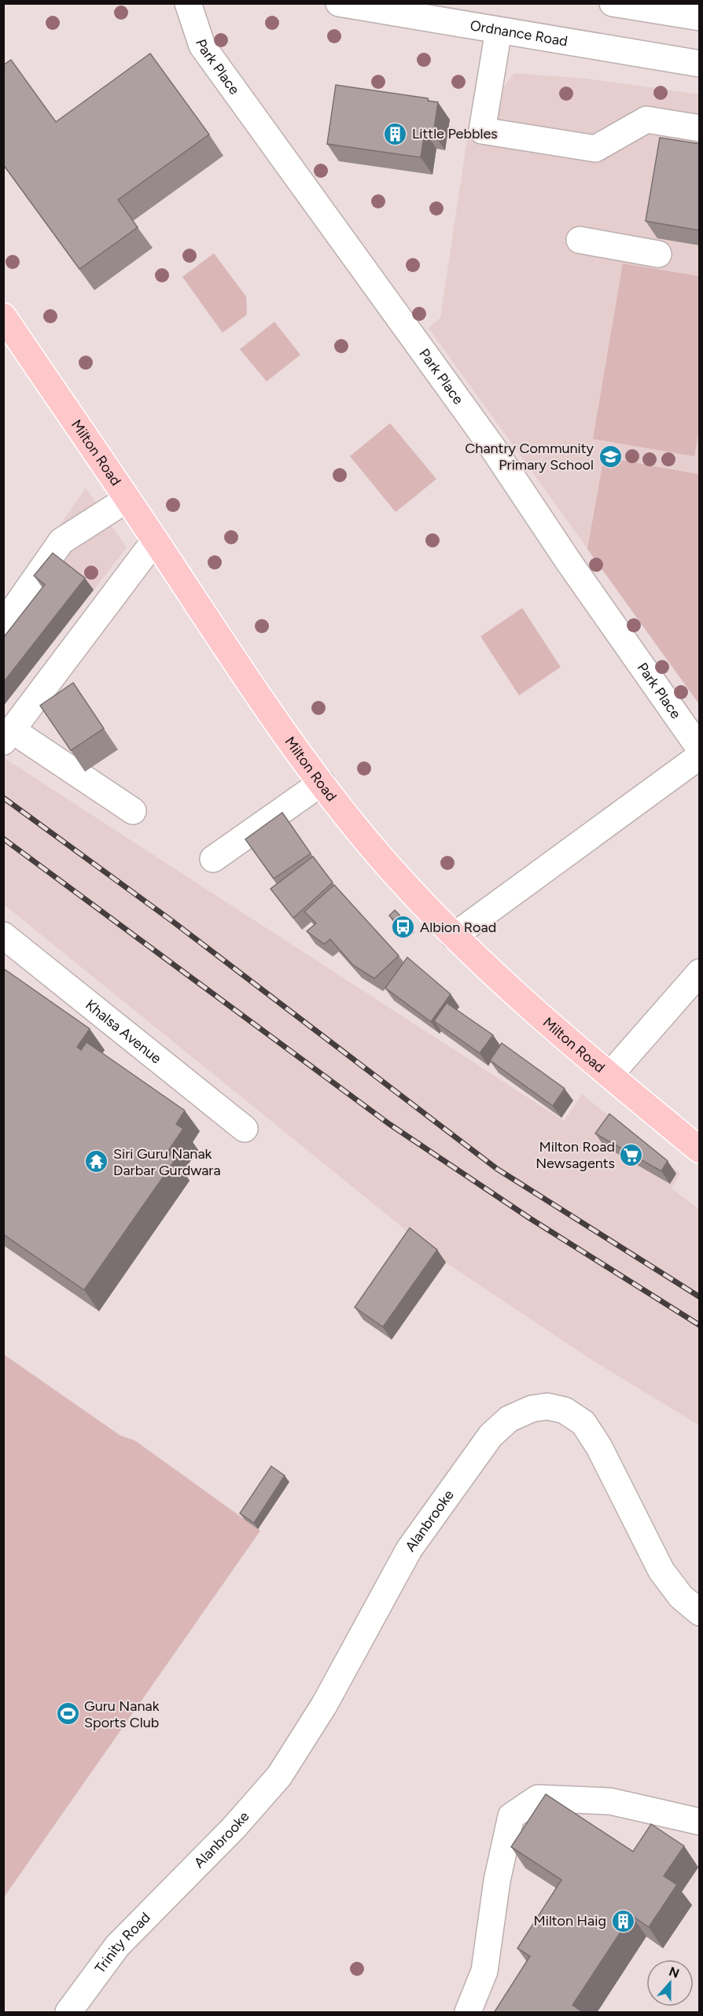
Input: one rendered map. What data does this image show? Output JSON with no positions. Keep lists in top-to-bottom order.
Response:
{
  "streets": {
    "main road": ["Milton Road"],
    "street": [
      "Ordnance Road",
      "Park Place",
      "Khalsa Avenue",
      "Alanbrooke",
      "Trinity Road"
    ]
  },
  "crossings": [
    ["Alanbrooke", "Trinity Road"]
  ],
  "places": {
    "building": ["Little Pebbles", "Milton Haig"],
    "school or university": ["Chantry Community Primary School"],
    "bus stop": ["Albion Road"],
    "supermarket": ["Milton Road Newsagents"],
    "temple": ["Siri Guru Nanak Darbar Gurdwara"],
    "sports": ["Guru Nanak Sports Club"]
  },
  "north": "top"
}
